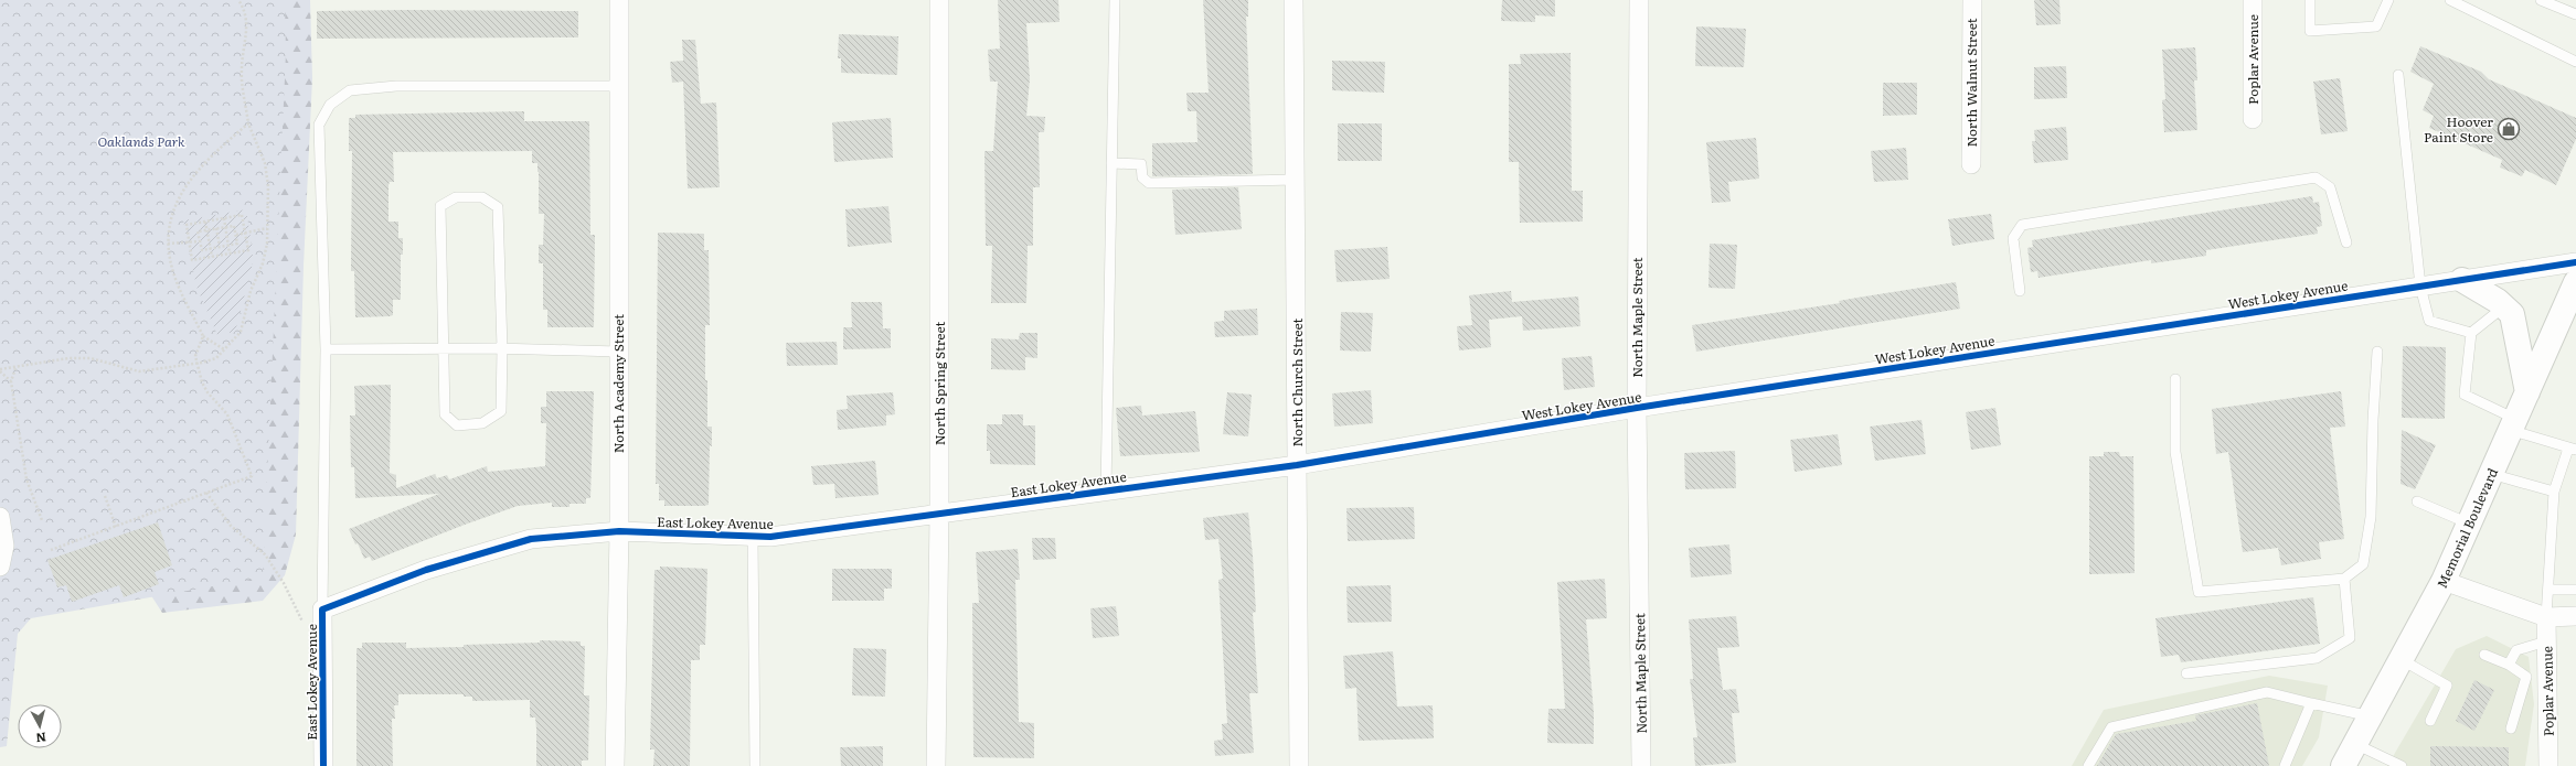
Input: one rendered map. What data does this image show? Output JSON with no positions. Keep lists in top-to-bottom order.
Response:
{
  "streets": {
    "main road": ["Memorial Boulevard"],
    "street": [
      "Poplar Avenue",
      "North Walnut Street",
      "West Lokey Avenue",
      "North Maple Street",
      "North Church Street",
      "North Academy Street",
      "North Spring Street",
      "East Lokey Avenue"
    ]
  },
  "crossings": [
    ["West Lokey Avenue", "North Maple Street"],
    ["West Lokey Avenue", "North Church Street"],
    ["West Lokey Avenue", "East Lokey Avenue"],
    ["North Church Street", "East Lokey Avenue"],
    ["North Academy Street", "East Lokey Avenue"],
    ["North Spring Street", "East Lokey Avenue"]
  ],
  "parks": ["Oaklands Park"],
  "places": {
    "shop": ["Hoover Paint Store"]
  },
  "north": "bottom"
}
